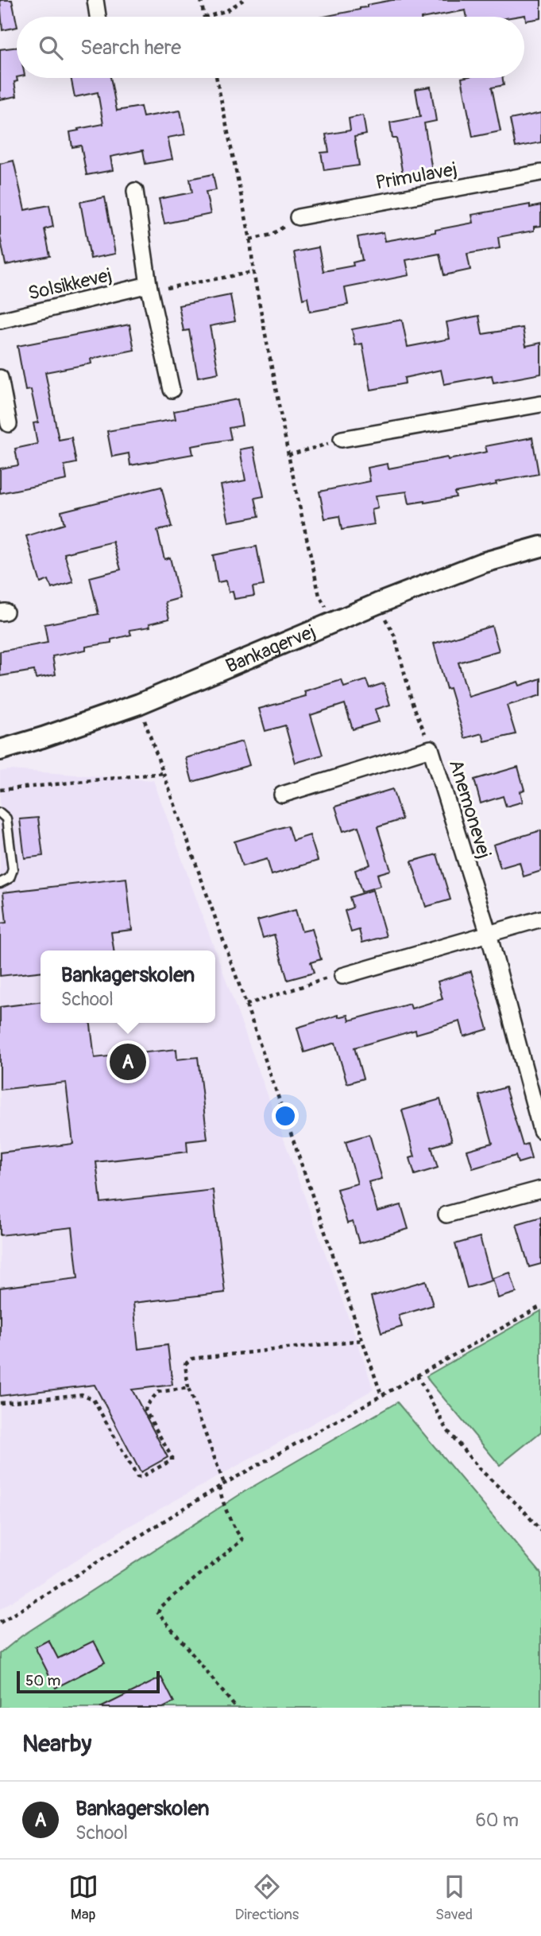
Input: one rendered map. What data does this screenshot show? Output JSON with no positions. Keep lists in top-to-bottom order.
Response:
{
  "streets": {
    "street": [
      "Primulavej",
      "Solsikkevej",
      "Bankagervej",
      "Anemonevej"
    ]
  },
  "scale_bar": "50 m",
  "page": {
    "search": "Search here",
    "popup": ["Bankagerskolen", "School"],
    "pins": "A",
    "scale": "50 m",
    "heading": "Nearby",
    "list": [
      {
        "mark": "A",
        "name": "Bankagerskolen",
        "note": "School",
        "value": "60 m"
      }
    ],
    "nav": ["Map", "Directions", "Saved"]
  }
}
